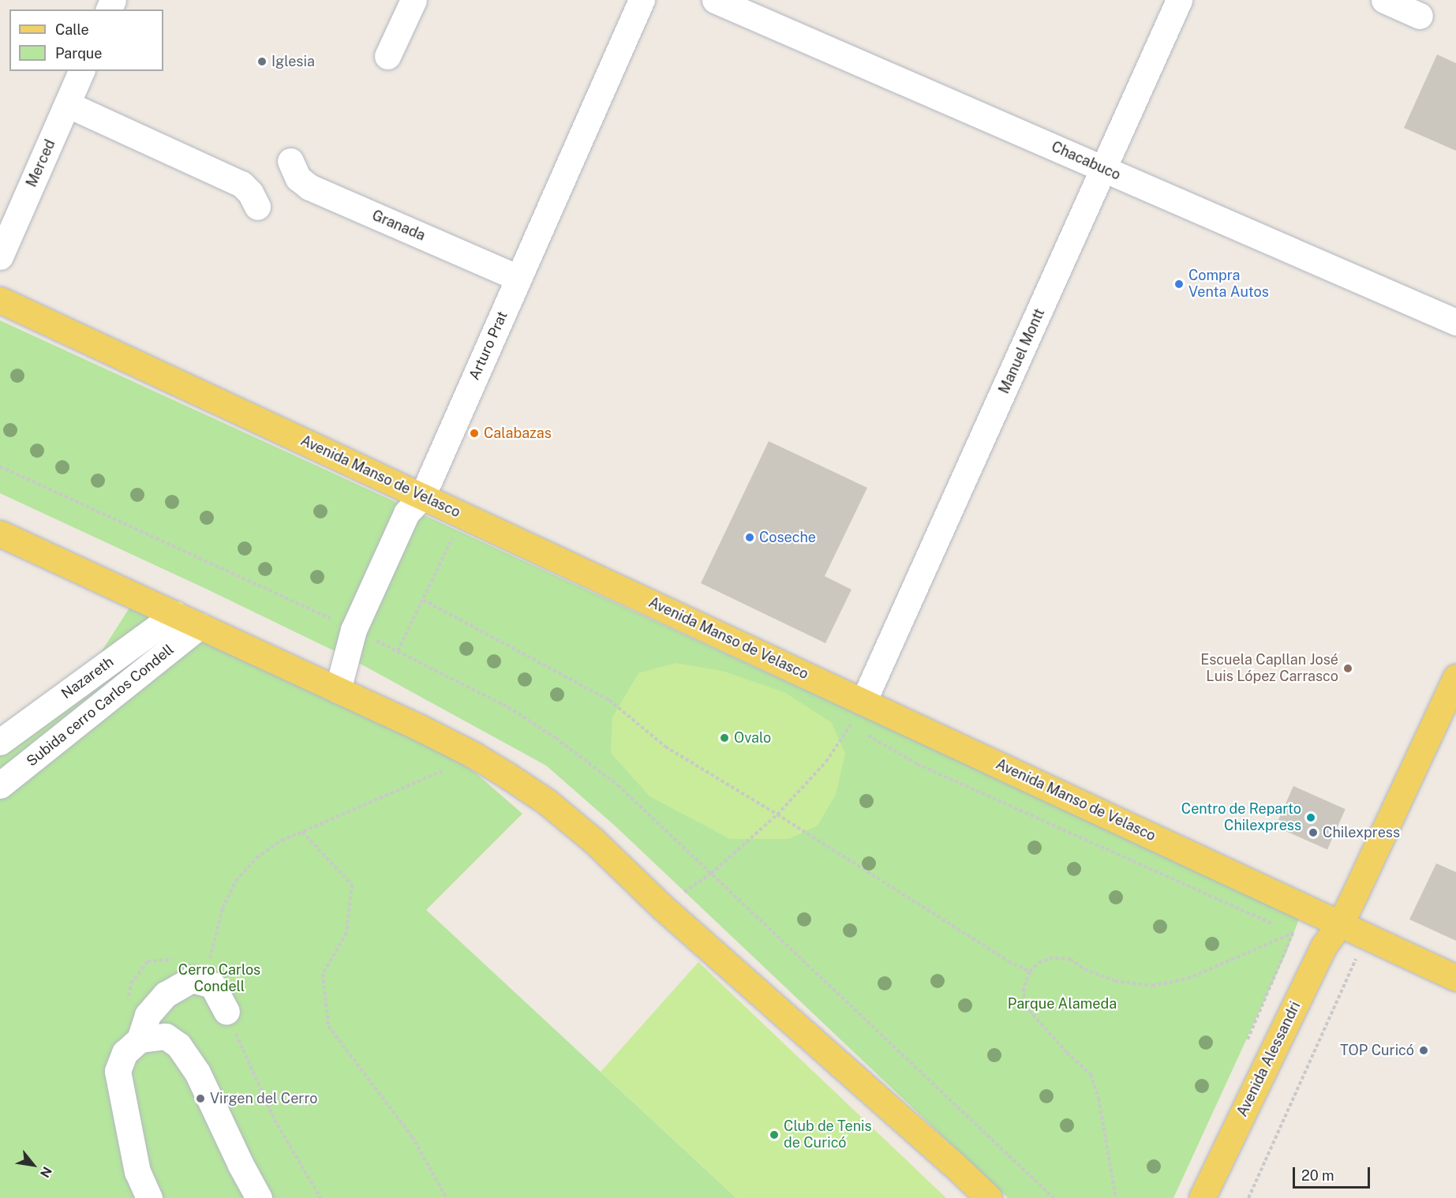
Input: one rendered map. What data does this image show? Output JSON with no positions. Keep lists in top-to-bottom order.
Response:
{
  "streets": {
    "main road": ["Avenida Manso de Velasco", "Avenida Alessandri"],
    "street": [
      "Chacabuco",
      "Merced",
      "Granada",
      "Arturo Prat",
      "Manuel Montt",
      "Nazareth",
      "Subida cerro Carlos Condell"
    ]
  },
  "crossings": [
    ["Chacabuco", "Manuel Montt"],
    ["Granada", "Arturo Prat"],
    ["Arturo Prat", "Avenida Manso de Velasco"],
    ["Manuel Montt", "Avenida Manso de Velasco"],
    ["Avenida Manso de Velasco", "Avenida Alessandri"]
  ],
  "parks": ["Cerro Carlos Condell", "Parque Alameda"],
  "places": [
    "Iglesia",
    "Compra Venta Autos",
    "Calabazas",
    "Coseche",
    "Escuela Capllan José Luis López Carrasco",
    "Ovalo",
    "Centro de Reparto Chilexpress",
    "Chilexpress",
    "TOP Curicó",
    "Virgen del Cerro",
    "Club de Tenis de Curicó"
  ],
  "legend": ["Calle", "Parque"],
  "scale_bar": "20 m",
  "north": "bottom right"
}
